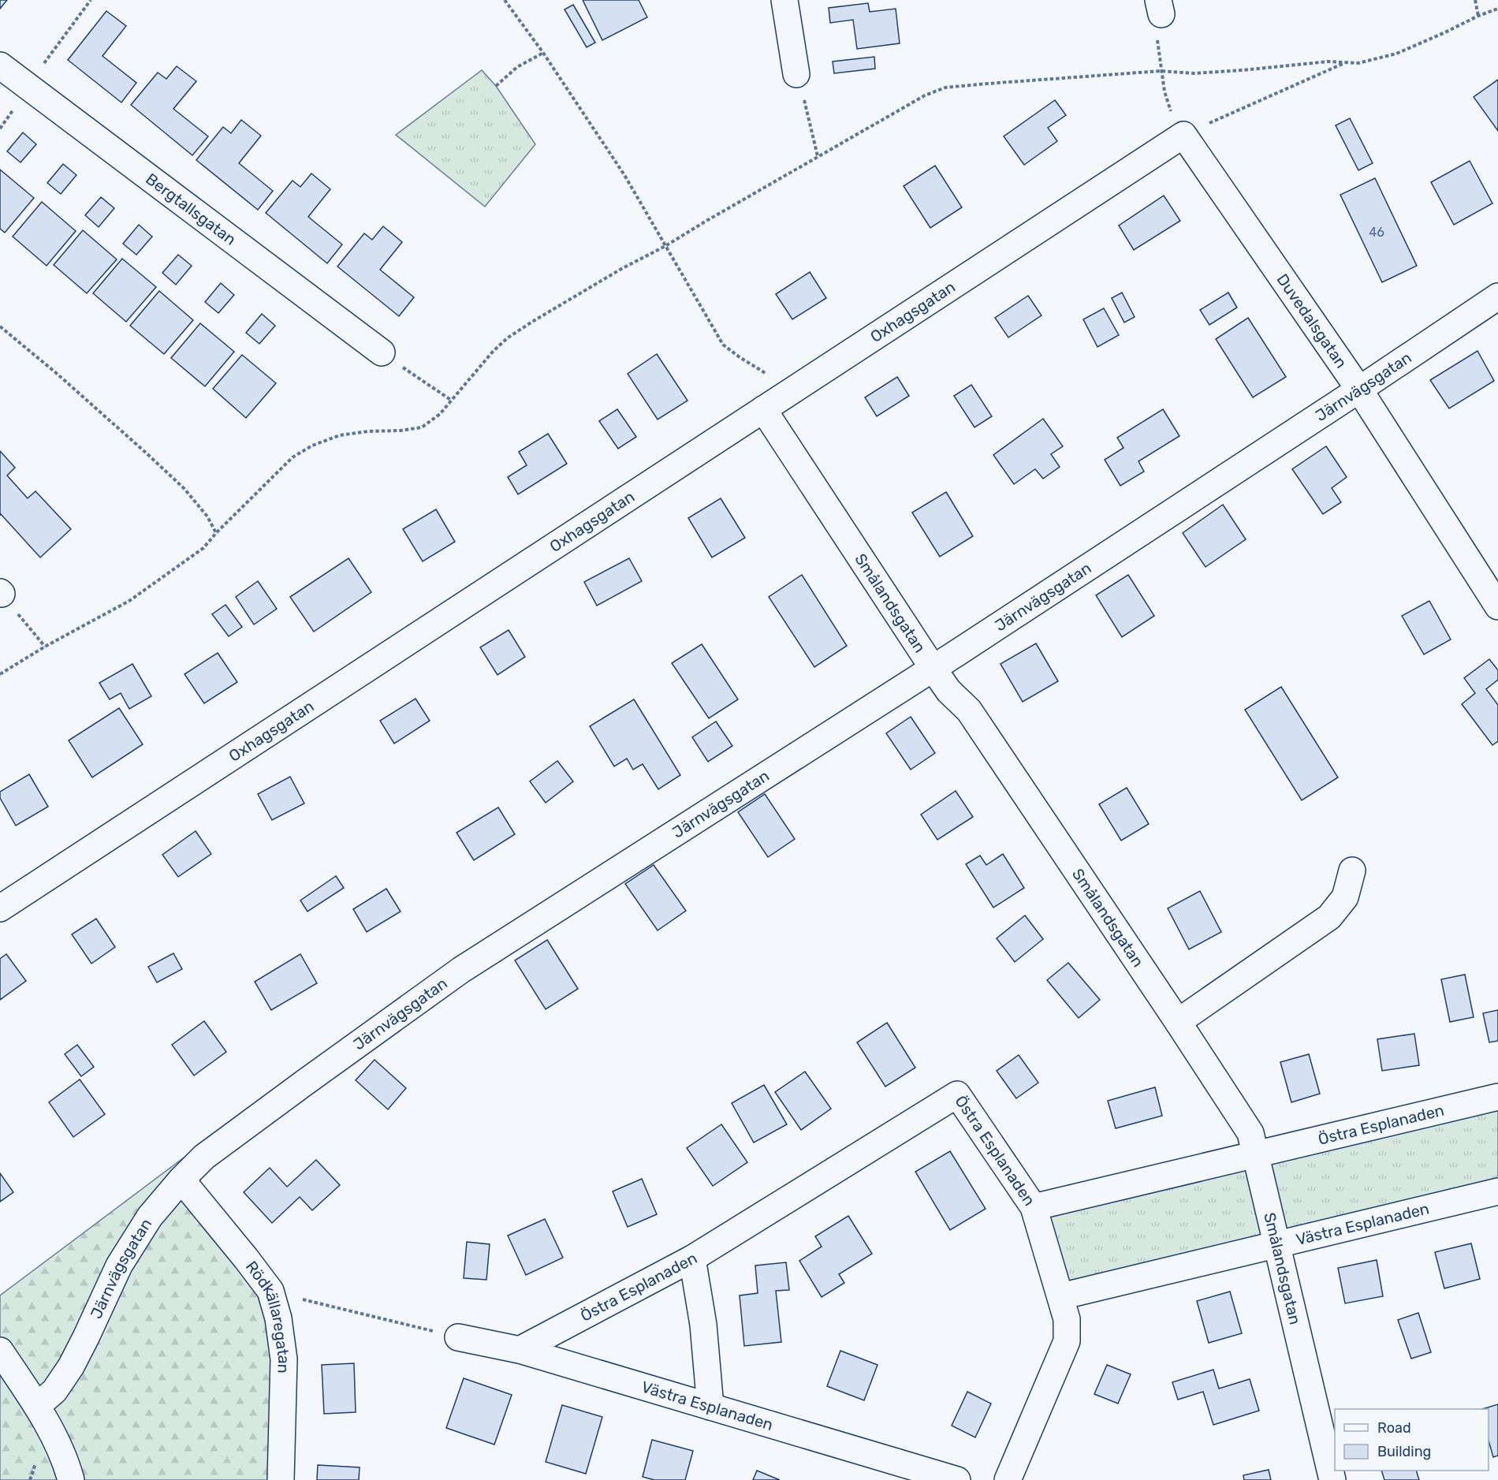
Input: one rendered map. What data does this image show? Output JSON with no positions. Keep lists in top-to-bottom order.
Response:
{
  "streets": {
    "street": [
      "Bergtallsgatan",
      "Oxhagsgatan",
      "Duvedalsgatan",
      "Järnvägsgatan",
      "Smålandsgatan",
      "Östra Esplanaden",
      "Västra Esplanaden",
      "Rödkällaregatan"
    ]
  },
  "crossings": [
    ["Oxhagsgatan", "Duvedalsgatan"],
    ["Oxhagsgatan", "Smålandsgatan"],
    ["Duvedalsgatan", "Järnvägsgatan"],
    ["Järnvägsgatan", "Smålandsgatan"],
    ["Järnvägsgatan", "Rödkällaregatan"],
    ["Smålandsgatan", "Östra Esplanaden"],
    ["Smålandsgatan", "Västra Esplanaden"],
    ["Östra Esplanaden", "Västra Esplanaden"]
  ],
  "house_numbers": ["46"],
  "legend": ["Road", "Building"]
}
